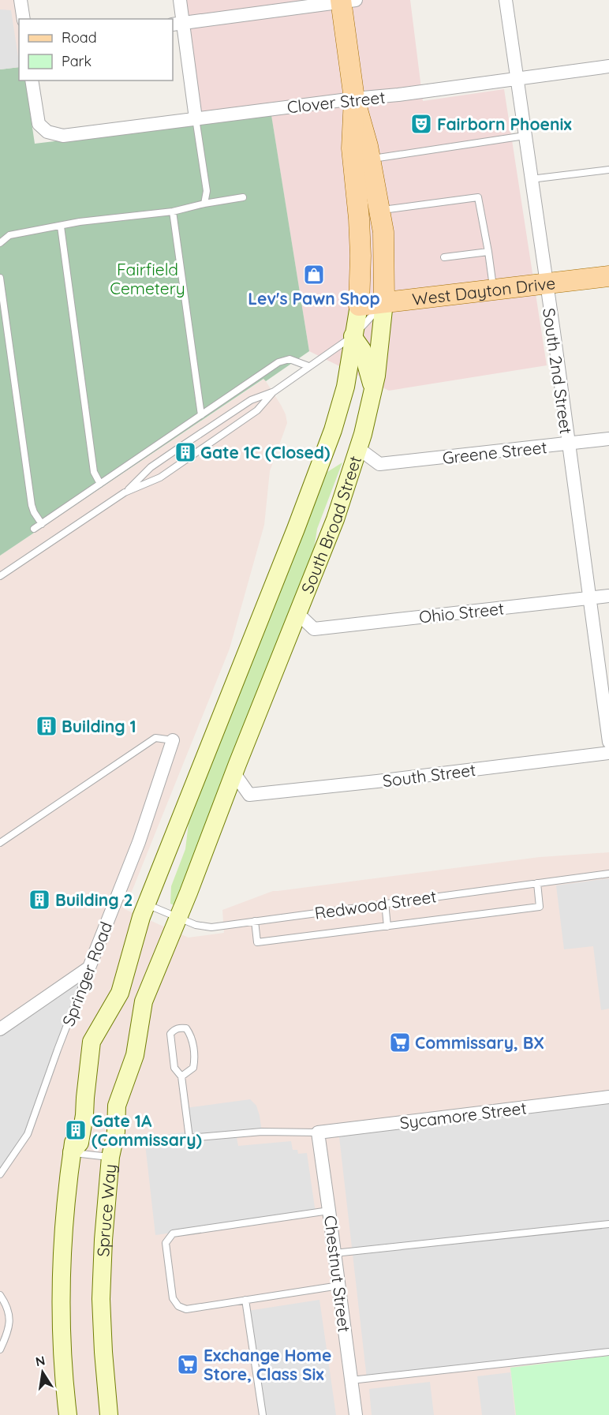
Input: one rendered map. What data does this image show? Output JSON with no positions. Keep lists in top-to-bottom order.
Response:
{
  "streets": {
    "main road": ["West Dayton Drive", "South Broad Street"],
    "street": [
      "Clover Street",
      "South 2nd Street",
      "Greene Street",
      "Ohio Street",
      "South Street",
      "Springer Road",
      "Sycamore Street",
      "Spruce Way",
      "Chestnut Street"
    ],
    "lane": ["Redwood Street"]
  },
  "crossings": [
    ["Clover Street", "South 2nd Street"],
    ["Clover Street", "South Broad Street"],
    ["West Dayton Drive", "South 2nd Street"],
    ["West Dayton Drive", "South Broad Street"],
    ["South 2nd Street", "Greene Street"],
    ["South 2nd Street", "Ohio Street"],
    ["Greene Street", "South Broad Street"],
    ["South Broad Street", "Ohio Street"],
    ["South Broad Street", "South Street"],
    ["South Broad Street", "Redwood Street"],
    ["South Broad Street", "Spruce Way"],
    ["Redwood Street", "Spruce Way"],
    ["Sycamore Street", "Chestnut Street"]
  ],
  "parks": ["Fairfield Cemetery"],
  "places": {
    "theatre": ["Fairborn Phoenix"],
    "shop": ["Lev's Pawn Shop"],
    "building": [
      "Gate 1C (Closed)",
      "Building 1",
      "Building 2",
      "Gate 1A (Commissary)"
    ],
    "supermarket": ["Commissary, BX", "Exchange Home Store, Class Six"]
  },
  "legend": ["Road", "Park"],
  "north": "top"
}
